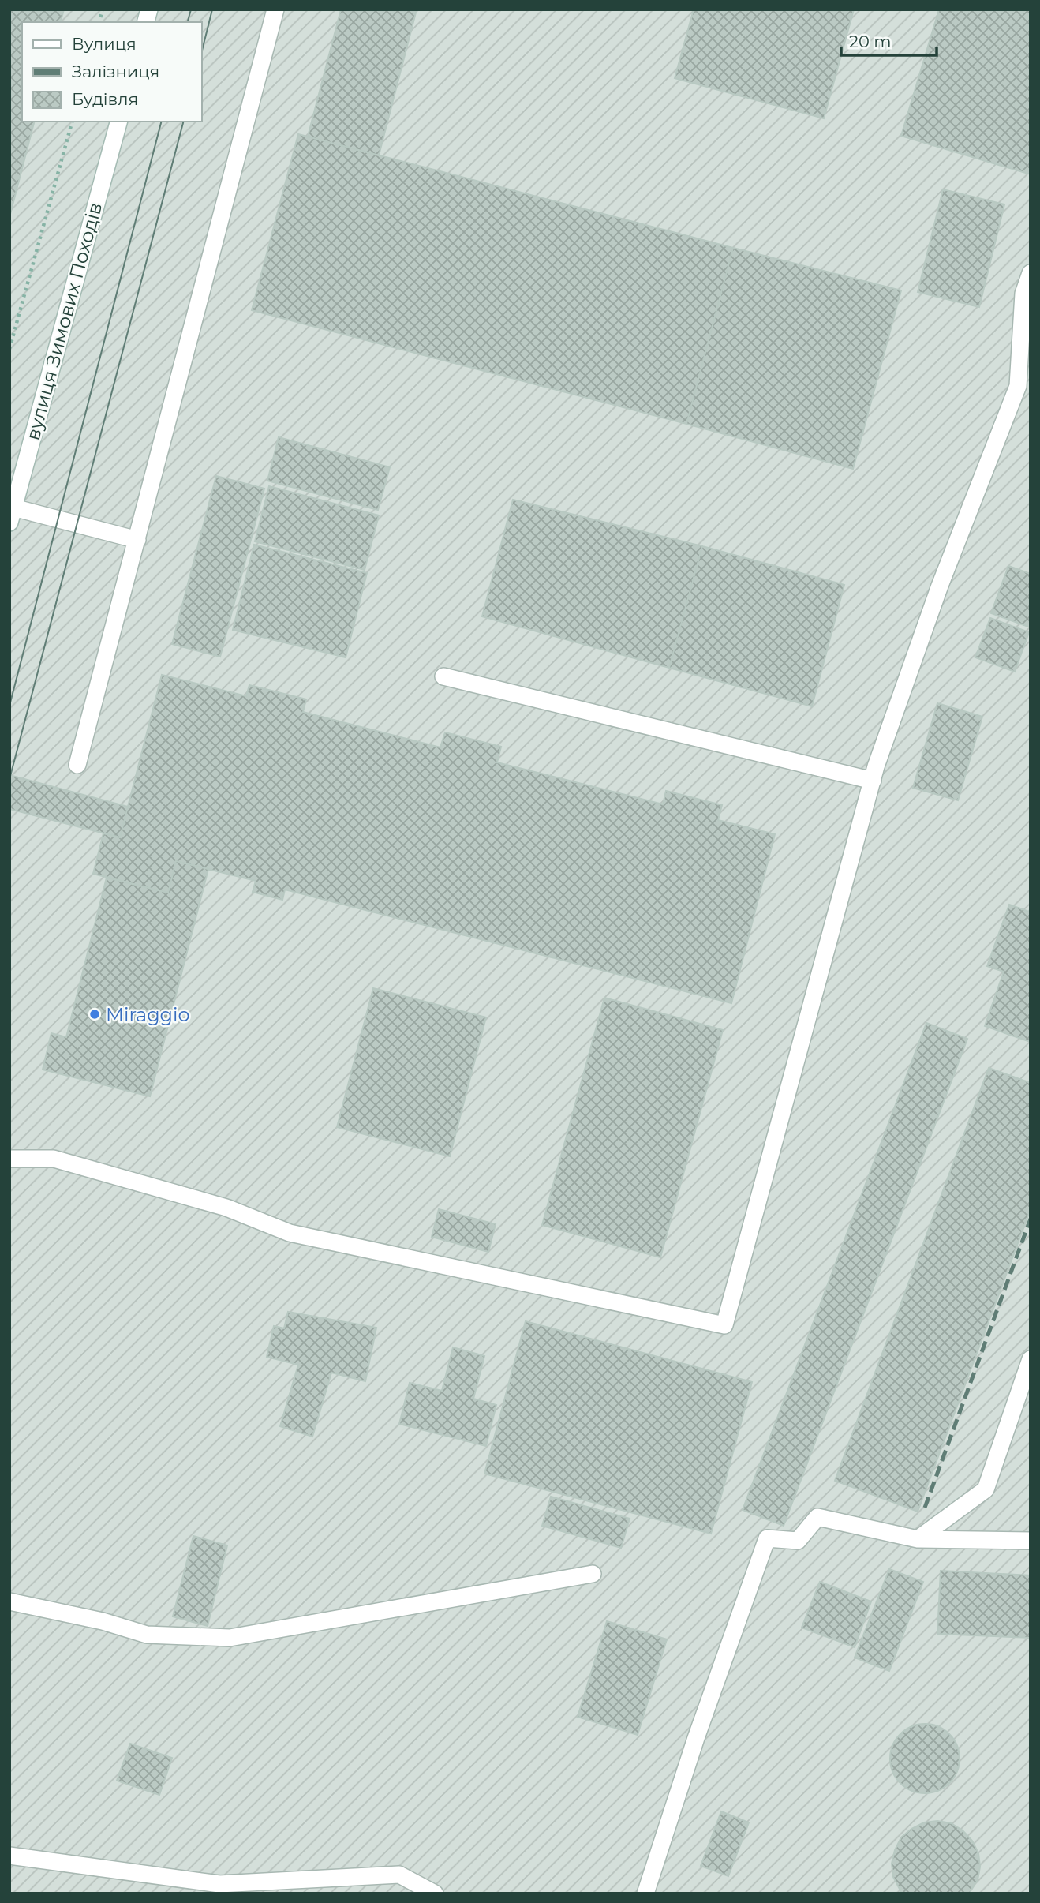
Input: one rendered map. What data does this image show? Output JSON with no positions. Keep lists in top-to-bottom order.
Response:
{
  "streets": {
    "main road": ["вулиця Зимових Походів"]
  },
  "places": ["Miraggio"],
  "legend": ["Вулиця", "Залізниця", "Будівля"],
  "scale_bar": "20 m"
}
